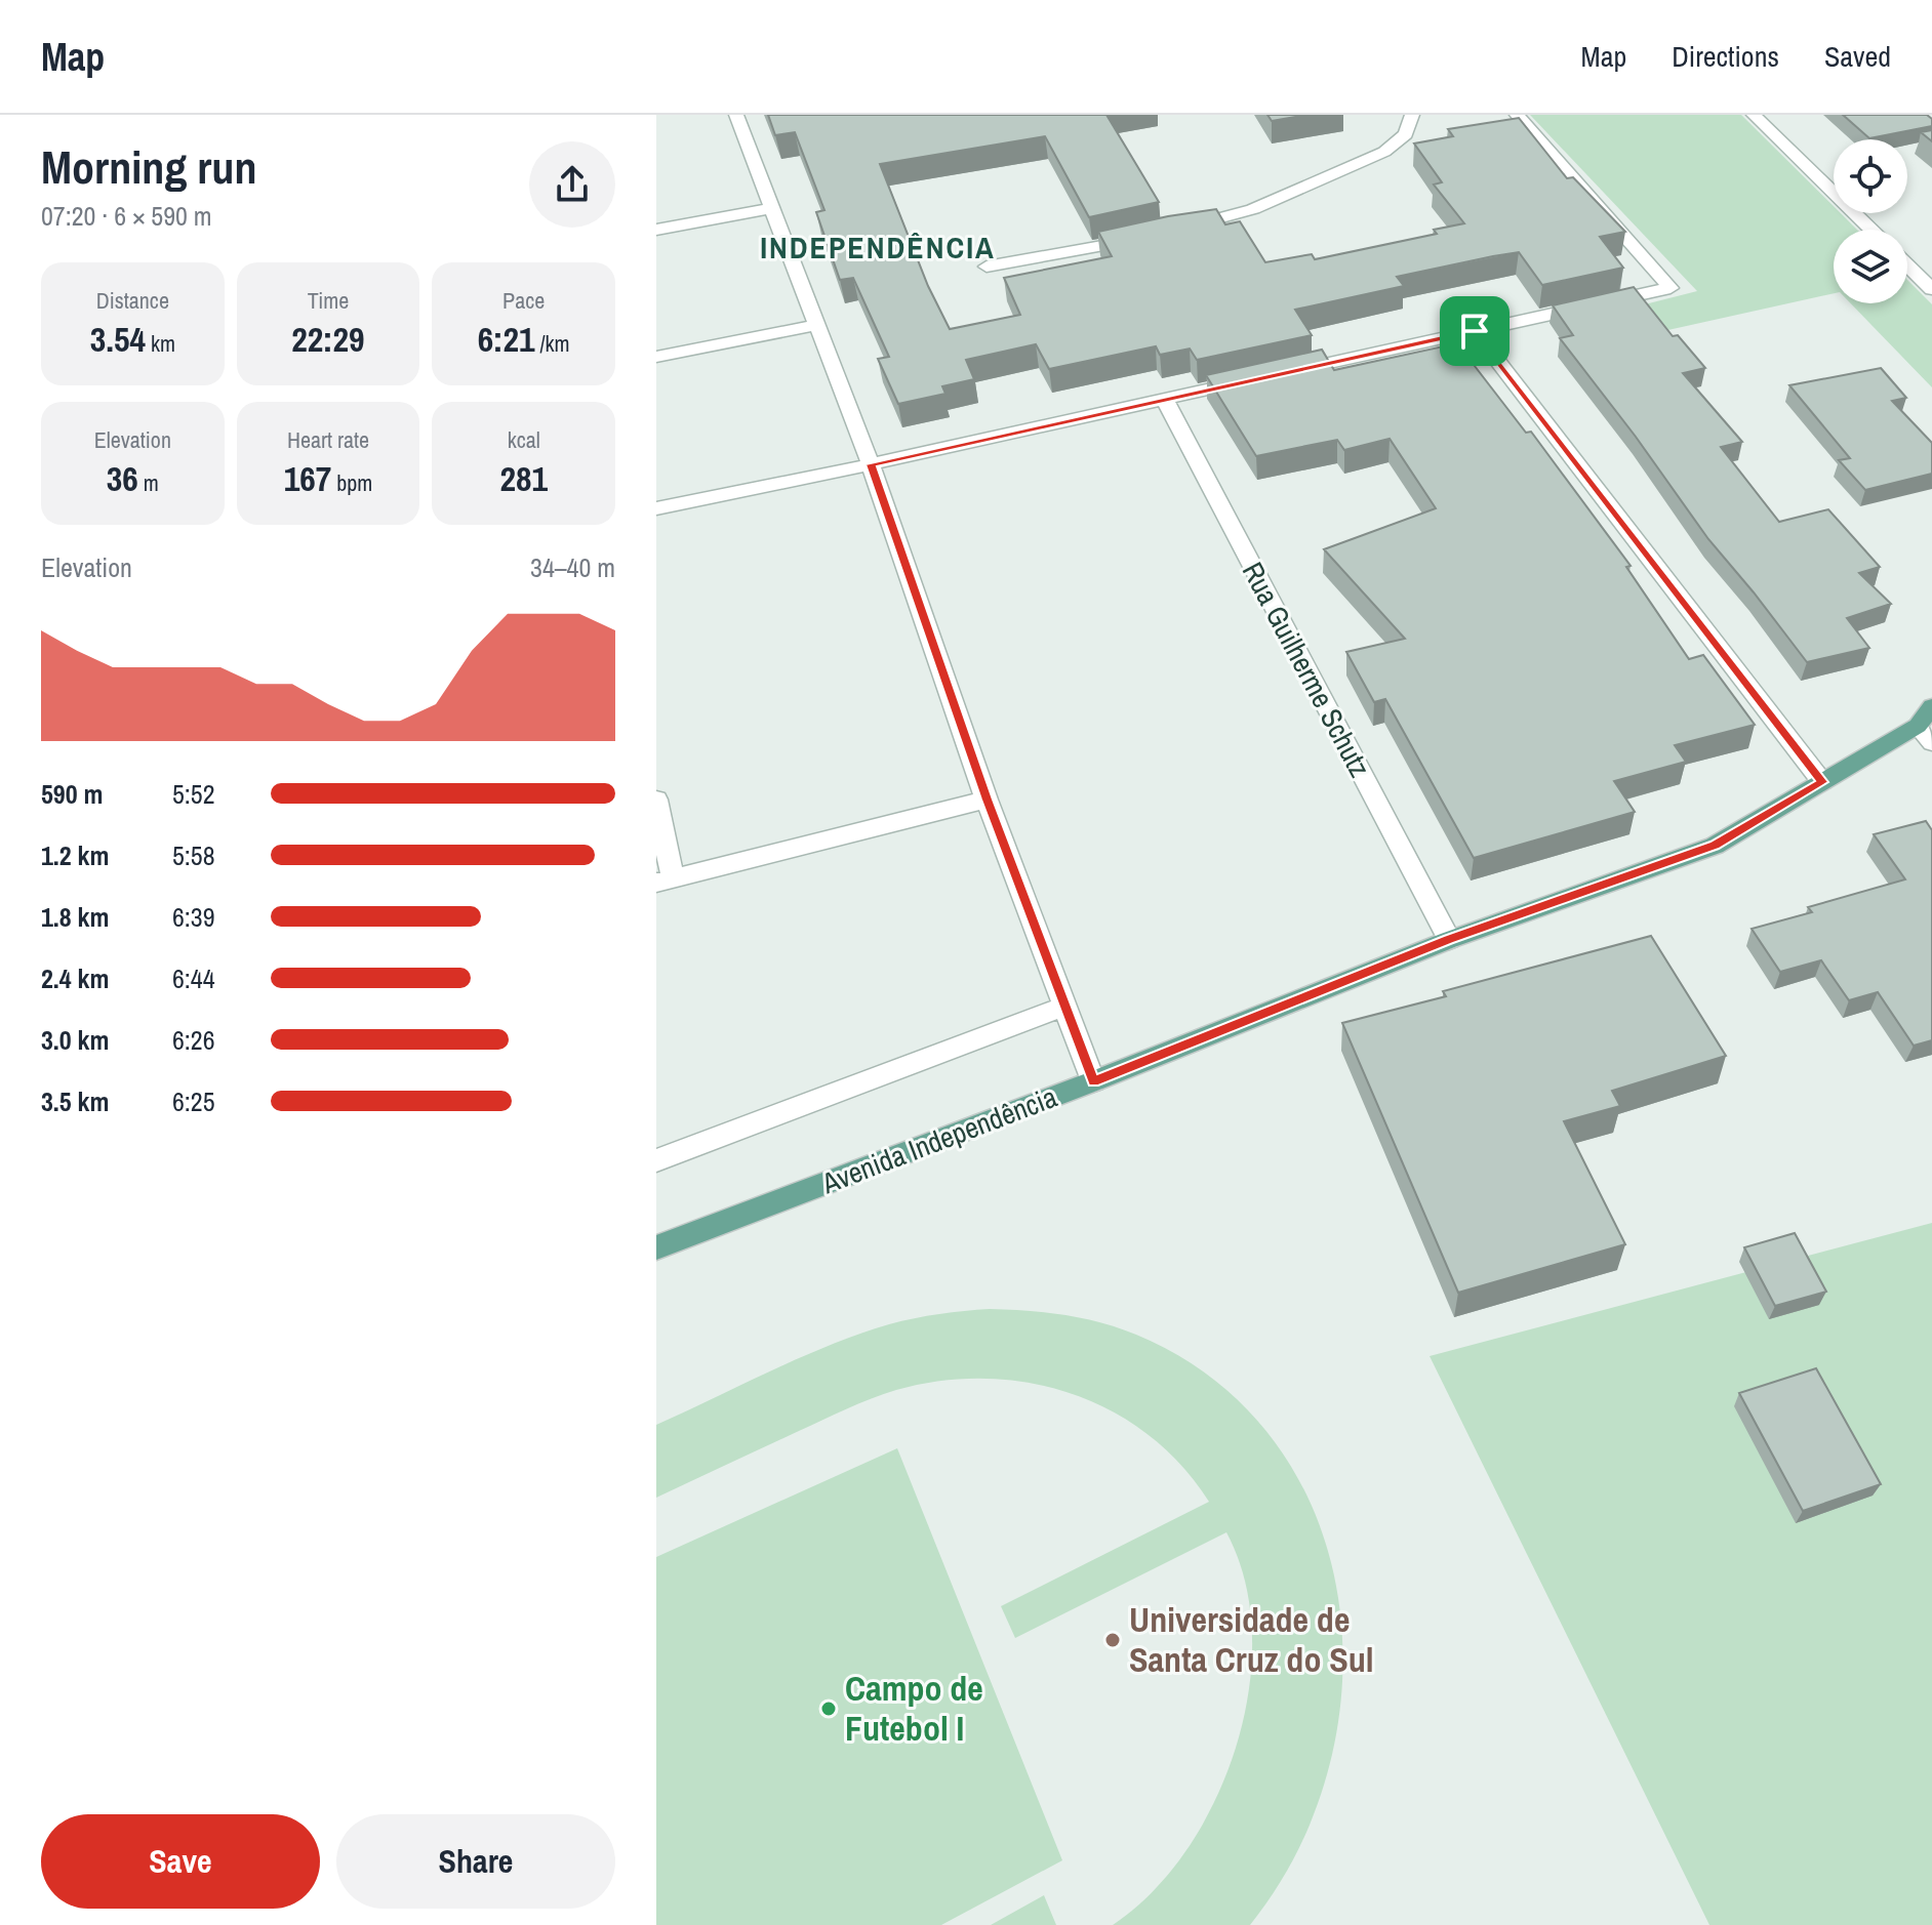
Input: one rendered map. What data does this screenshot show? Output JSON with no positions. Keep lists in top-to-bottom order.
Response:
{
  "streets": {
    "main road": ["Avenida Independência"],
    "street": ["Rua Guilherme Schutz"]
  },
  "crossings": [
    ["Rua Guilherme Schutz", "Avenida Independência"]
  ],
  "districts": ["INDEPENDÊNCIA"],
  "places": ["Universidade de Santa Cruz do Sul", "Campo de Futebol I"],
  "page": {
    "header": "Map",
    "nav": ["Map", "Directions", "Saved"],
    "heading": ["Morning run", "07:20 · 6 × 590 m"],
    "stats": [
      ["Distance", "3.54 km"],
      ["Time", "22:29"],
      ["Pace", "6:21 /km"],
      ["Elevation", "36 m"],
      ["Heart rate", "167 bpm"],
      ["kcal", "281"]
    ],
    "chart": ["Elevation", "34–40 m"],
    "list": [
      {
        "name": "590 m",
        "note": "5:52"
      },
      {
        "name": "1.2 km",
        "note": "5:58"
      },
      {
        "name": "1.8 km",
        "note": "6:39"
      },
      {
        "name": "2.4 km",
        "note": "6:44"
      },
      {
        "name": "3.0 km",
        "note": "6:26"
      },
      {
        "name": "3.5 km",
        "note": "6:25"
      }
    ],
    "buttons": ["Save", "Share"]
  }
}
